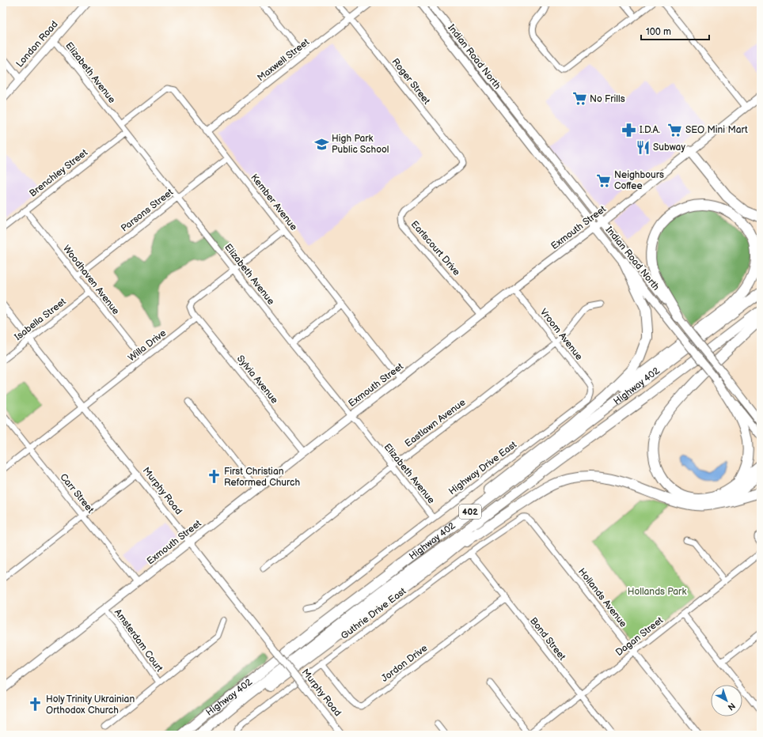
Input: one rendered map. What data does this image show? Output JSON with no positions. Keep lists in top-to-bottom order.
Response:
{
  "streets": {
    "highway": ["Highway 402", "402"],
    "main road": ["London Road", "Indian Road North", "Exmouth Street"],
    "street": [
      "Maxwell Street",
      "Elizabeth Avenue",
      "Roger Street",
      "Brenchley Street",
      "Kember Avenue",
      "Parsons Street",
      "Earlscourt Drive",
      "Woodhaven Avenue",
      "Isabella Street",
      "Vroom Avenue",
      "Willa Drive",
      "Sylvia Avenue",
      "Eastlawn Avenue",
      "Highway Drive East",
      "Murphy Road",
      "Carr Street",
      "Hollands Avenue",
      "Guthrie Drive East",
      "Dagan Street",
      "Bond Street",
      "Amsterdam Court",
      "Jordon Drive"
    ]
  },
  "crossings": [
    ["London Road", "Elizabeth Avenue"],
    ["Indian Road North", "Exmouth Street"],
    ["Maxwell Street", "Roger Street"],
    ["Maxwell Street", "Kember Avenue"],
    ["Elizabeth Avenue", "Brenchley Street"],
    ["Elizabeth Avenue", "Kember Avenue"],
    ["Elizabeth Avenue", "Parsons Street"],
    ["Elizabeth Avenue", "Exmouth Street"],
    ["Elizabeth Avenue", "Eastlawn Avenue"],
    ["Elizabeth Avenue", "Highway Drive East"],
    ["Roger Street", "Earlscourt Drive"],
    ["Brenchley Street", "Woodhaven Avenue"],
    ["Kember Avenue", "Parsons Street"],
    ["Kember Avenue", "Exmouth Street"],
    ["Parsons Street", "Woodhaven Avenue"],
    ["Exmouth Street", "Earlscourt Drive"],
    ["Exmouth Street", "Vroom Avenue"],
    ["Exmouth Street", "Sylvia Avenue"],
    ["Exmouth Street", "Murphy Road"],
    ["Exmouth Street", "Carr Street"],
    ["Exmouth Street", "Amsterdam Court"],
    ["Woodhaven Avenue", "Isabella Street"],
    ["Woodhaven Avenue", "Willa Drive"],
    ["Isabella Street", "Murphy Road"],
    ["Vroom Avenue", "Eastlawn Avenue"],
    ["Vroom Avenue", "Highway Drive East"],
    ["Willa Drive", "Sylvia Avenue"],
    ["Willa Drive", "Murphy Road"],
    ["Willa Drive", "Carr Street"],
    ["Hollands Avenue", "Guthrie Drive East"],
    ["Hollands Avenue", "Dagan Street"],
    ["Guthrie Drive East", "Bond Street"],
    ["Guthrie Drive East", "Jordon Drive"],
    ["Dagan Street", "Bond Street"],
    ["Bond Street", "Jordon Drive"]
  ],
  "parks": ["Hollands Park"],
  "places": {
    "supermarket": ["No Frills", "SEO Mini Mart", "Neighbours Coffee"],
    "pharmacy": ["I.D.A."],
    "school or university": ["High Park Public School"],
    "restaurant": ["Subway"],
    "church": ["First Christian Reformed Church", "Holy Trinity Ukrainian Orthodox Church"]
  },
  "scale_bar": "100 m",
  "north": "bottom right"
}
